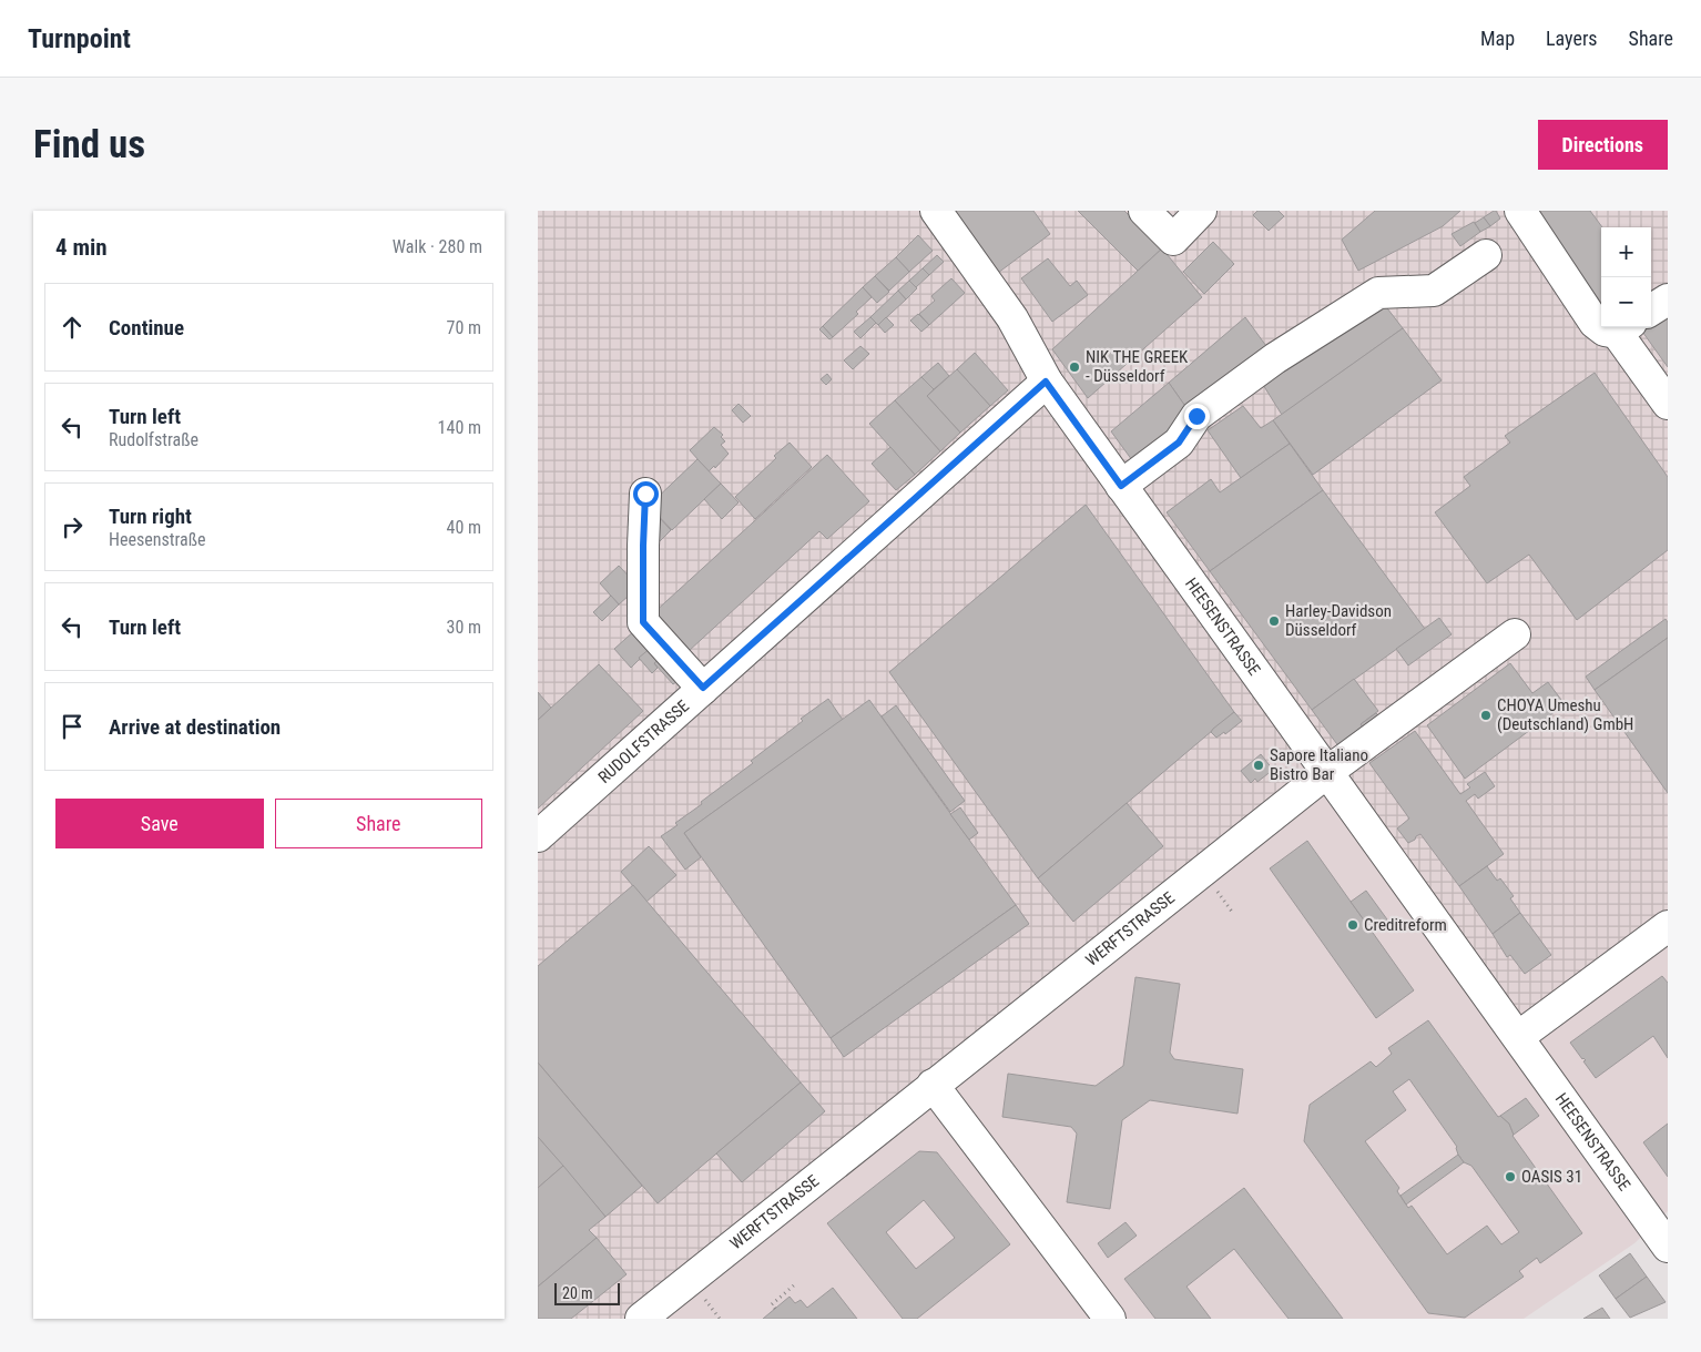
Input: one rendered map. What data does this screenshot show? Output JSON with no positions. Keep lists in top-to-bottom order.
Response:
{
  "streets": {
    "street": ["HEESENSTRASSE", "RUDOLFSTRASSE", "WERFTSTRASSE"]
  },
  "crossings": [
    ["HEESENSTRASSE", "RUDOLFSTRASSE"],
    ["HEESENSTRASSE", "WERFTSTRASSE"]
  ],
  "places": [
    "NIK THE GREEK - Düsseldorf",
    "Harley-Davidson Düsseldorf",
    "CHOYA Umeshu (Deutschland) GmbH",
    "Sapore Italiano Bistro Bar",
    "Creditreform",
    "OASIS 31"
  ],
  "scale_bar": "20 m",
  "page": {
    "header": "Turnpoint",
    "nav": ["Map", "Layers", "Share"],
    "buttons": [
      "Directions",
      ["Save", "Share"]
    ],
    "title": "Find us",
    "heading": ["4 min", "Walk · 280 m"],
    "map_buttons": ["+", "−"],
    "list": [
      ["Continue", "70 m"],
      ["Turn left", "Rudolfstraße", "140 m"],
      ["Turn right", "Heesenstraße", "40 m"],
      ["Turn left", "30 m"],
      "Arrive at destination"
    ],
    "scale": "20 m"
  }
}
